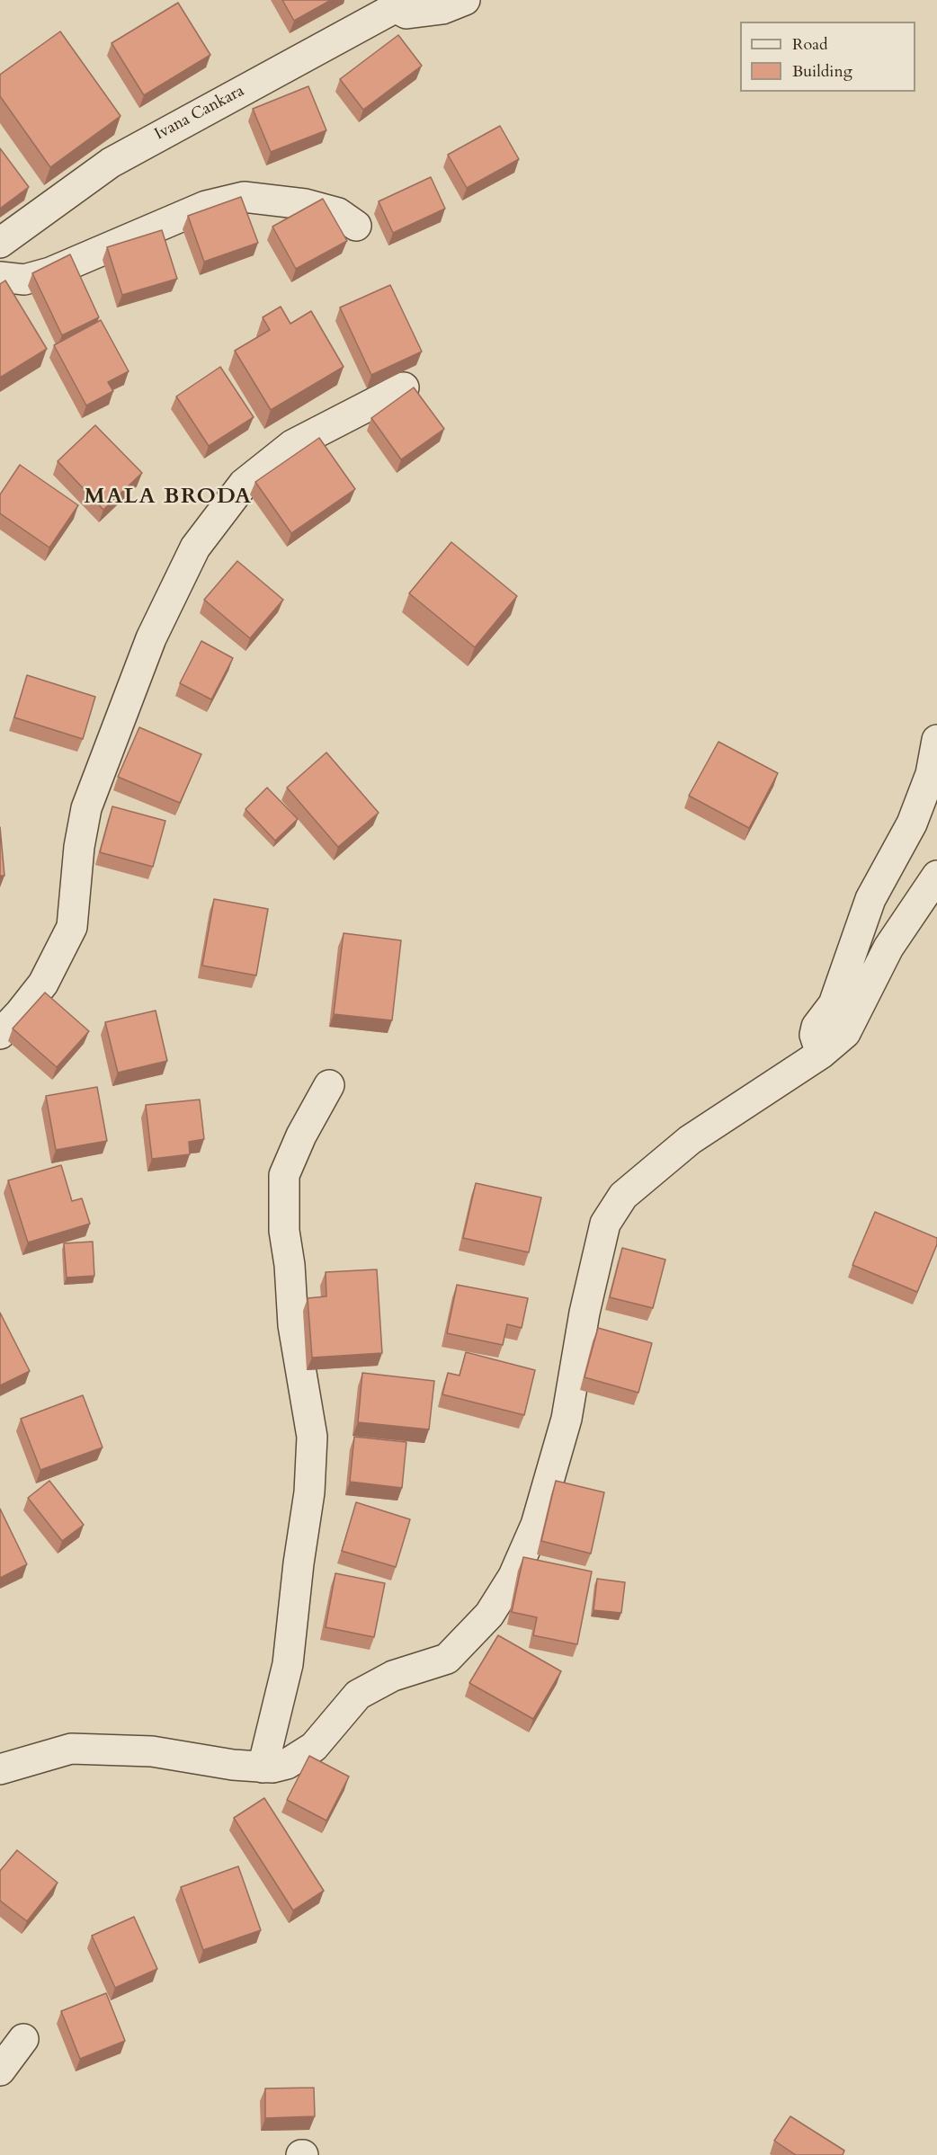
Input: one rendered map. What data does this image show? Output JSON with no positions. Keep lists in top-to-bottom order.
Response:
{
  "streets": {
    "street": ["Ivana Cankara"]
  },
  "districts": ["MALA BRODA"],
  "legend": ["Road", "Building"]
}
